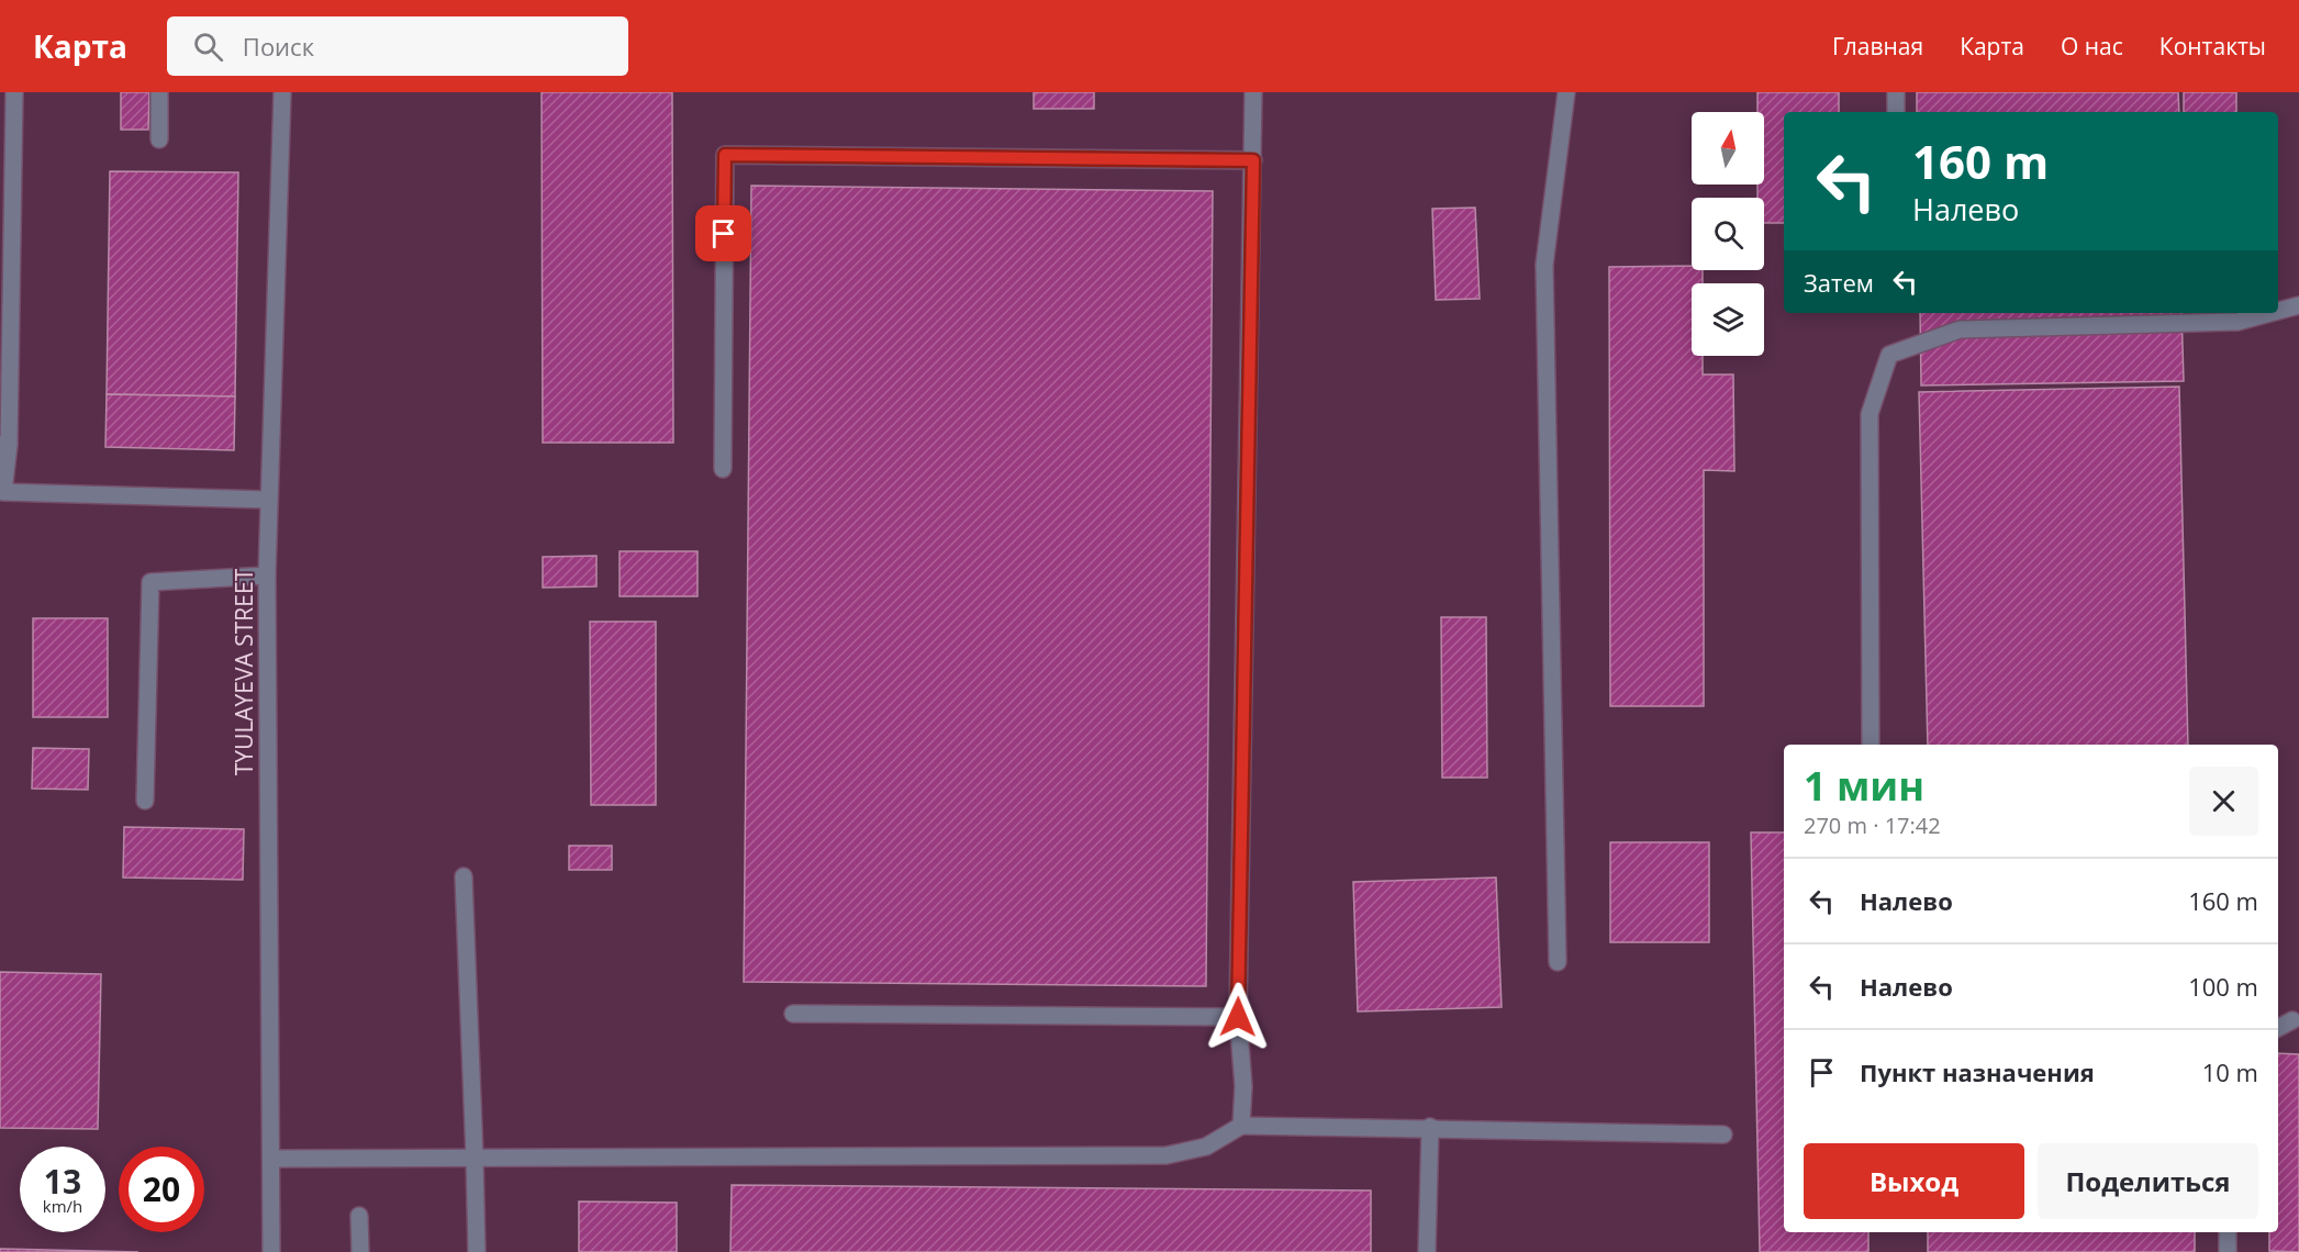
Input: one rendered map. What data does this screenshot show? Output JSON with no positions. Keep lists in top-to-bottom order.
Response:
{
  "streets": {
    "street": ["TYULAYEVA STREET"]
  },
  "north": "top",
  "page": {
    "header": "Карта",
    "search": "Поиск",
    "nav": [
      "Главная",
      "Карта",
      "О нас",
      "Контакты"
    ],
    "turn": ["160 m", "Налево"],
    "then": "Затем",
    "heading": ["1 мин", "270 m · 17:42"],
    "list": [
      {
        "name": "Налево",
        "value": "160 m"
      },
      {
        "name": "Налево",
        "value": "100 m"
      },
      {
        "name": "Пункт назначения",
        "value": "10 m"
      }
    ],
    "buttons": ["Выход", "Поделиться"],
    "speed": "13 km/h",
    "limit": "20"
  }
}
